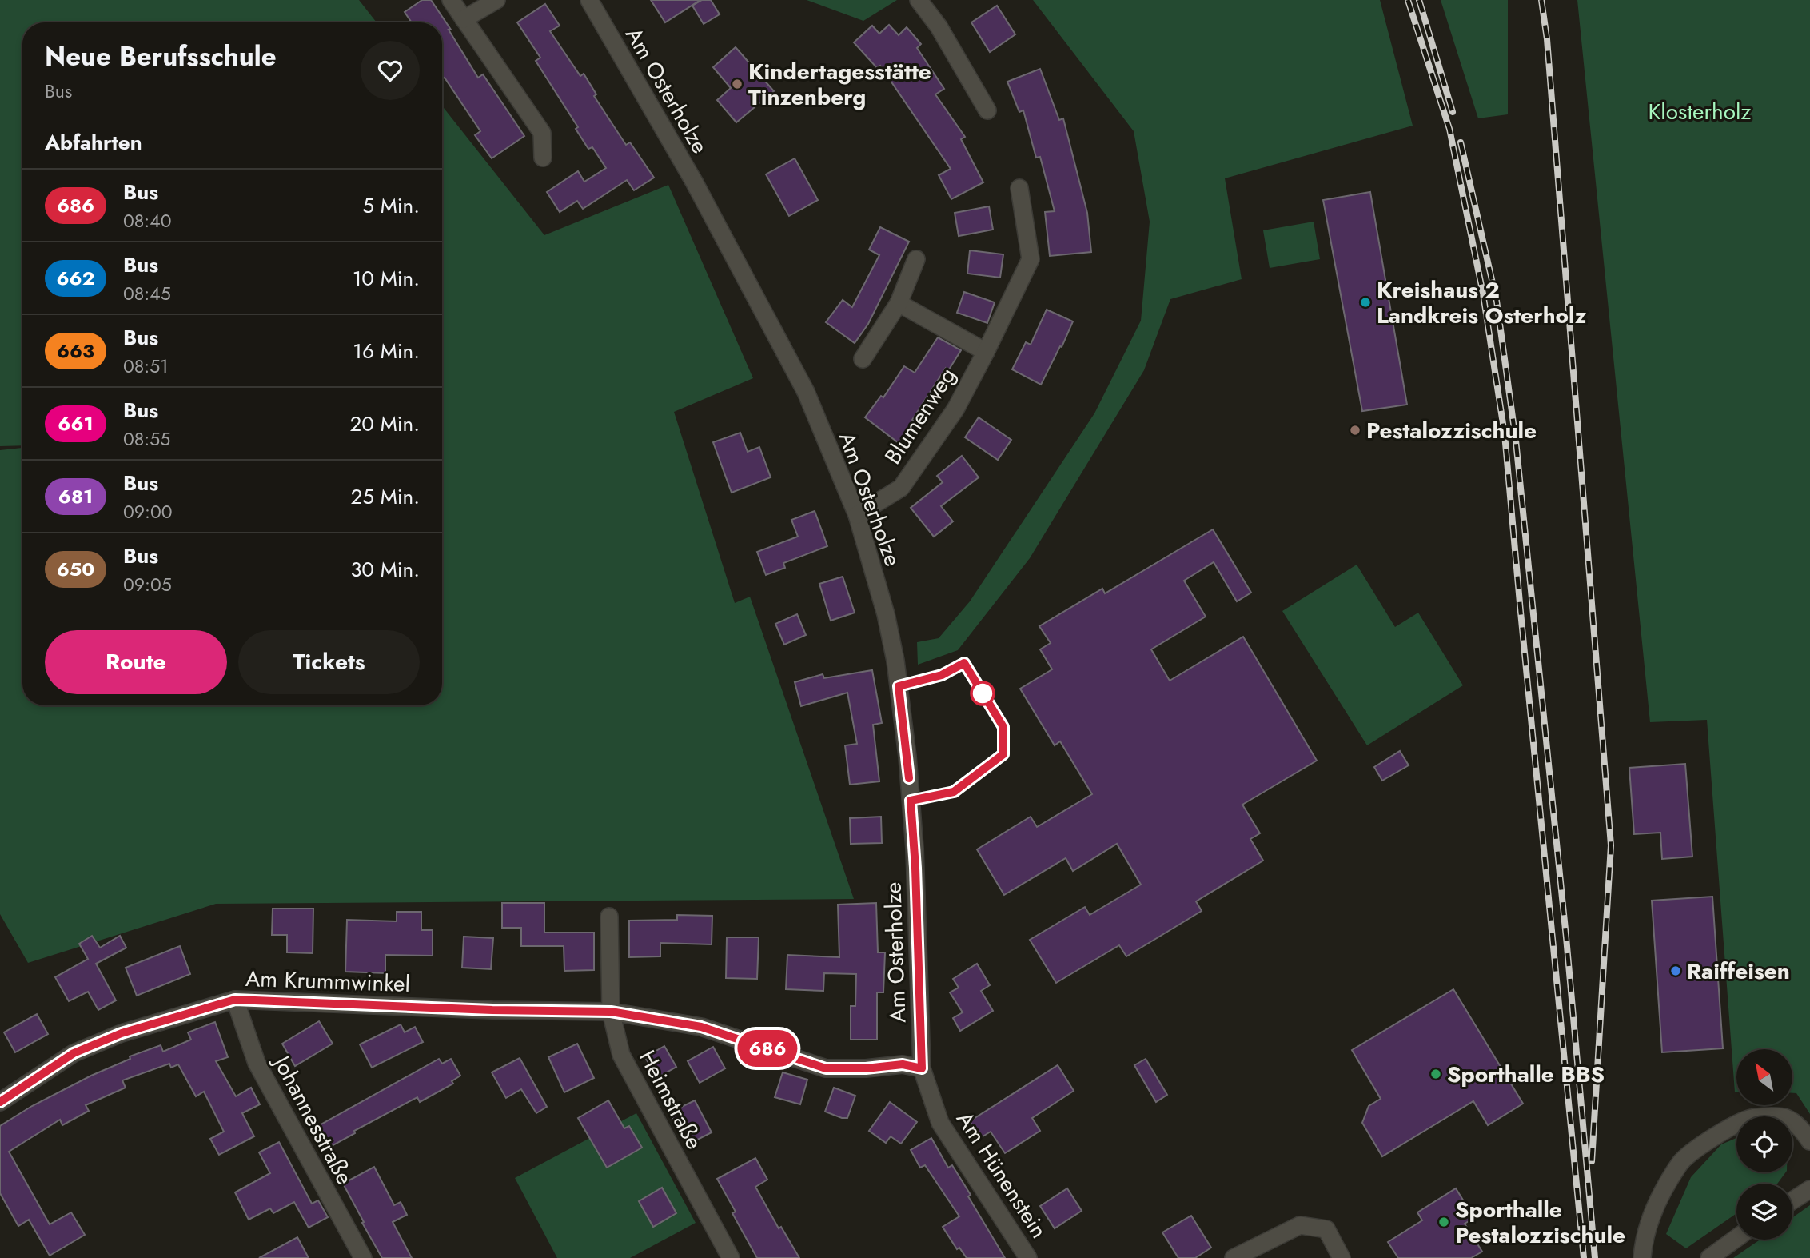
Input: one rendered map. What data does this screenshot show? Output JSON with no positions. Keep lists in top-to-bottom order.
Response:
{
  "streets": {
    "street": [
      "Am Osterholze",
      "Blumenweg",
      "Am Krummwinkel",
      "Heimstraße",
      "Johannesstraße",
      "Am Hünenstein"
    ]
  },
  "crossings": [
    ["Am Osterholze", "Blumenweg"],
    ["Am Osterholze", "Am Hünenstein"],
    ["Am Krummwinkel", "Heimstraße"],
    ["Am Krummwinkel", "Johannesstraße"]
  ],
  "parks": ["Klosterholz"],
  "places": [
    "Kindertagesstätte Tinzenberg",
    "Kreishaus 2 Landkreis Osterholz",
    "Pestalozzischule",
    "Raiffeisen",
    "Sporthalle BBS",
    "Sporthalle Pestalozzischule"
  ],
  "lines": ["bus line 686"],
  "north": "top left",
  "page": {
    "on_map": "686",
    "heading": [
      ["Neue Berufsschule", "Bus"],
      "Abfahrten"
    ],
    "list": [
      {
        "mark": "686",
        "name": "Bus",
        "note": "08:40",
        "value": "5 Min."
      },
      {
        "mark": "662",
        "name": "Bus",
        "note": "08:45",
        "value": "10 Min."
      },
      {
        "mark": "663",
        "name": "Bus",
        "note": "08:51",
        "value": "16 Min."
      },
      {
        "mark": "661",
        "name": "Bus",
        "note": "08:55",
        "value": "20 Min."
      },
      {
        "mark": "681",
        "name": "Bus",
        "note": "09:00",
        "value": "25 Min."
      },
      {
        "mark": "650",
        "name": "Bus",
        "note": "09:05",
        "value": "30 Min."
      }
    ],
    "buttons": ["Route", "Tickets"]
  }
}
